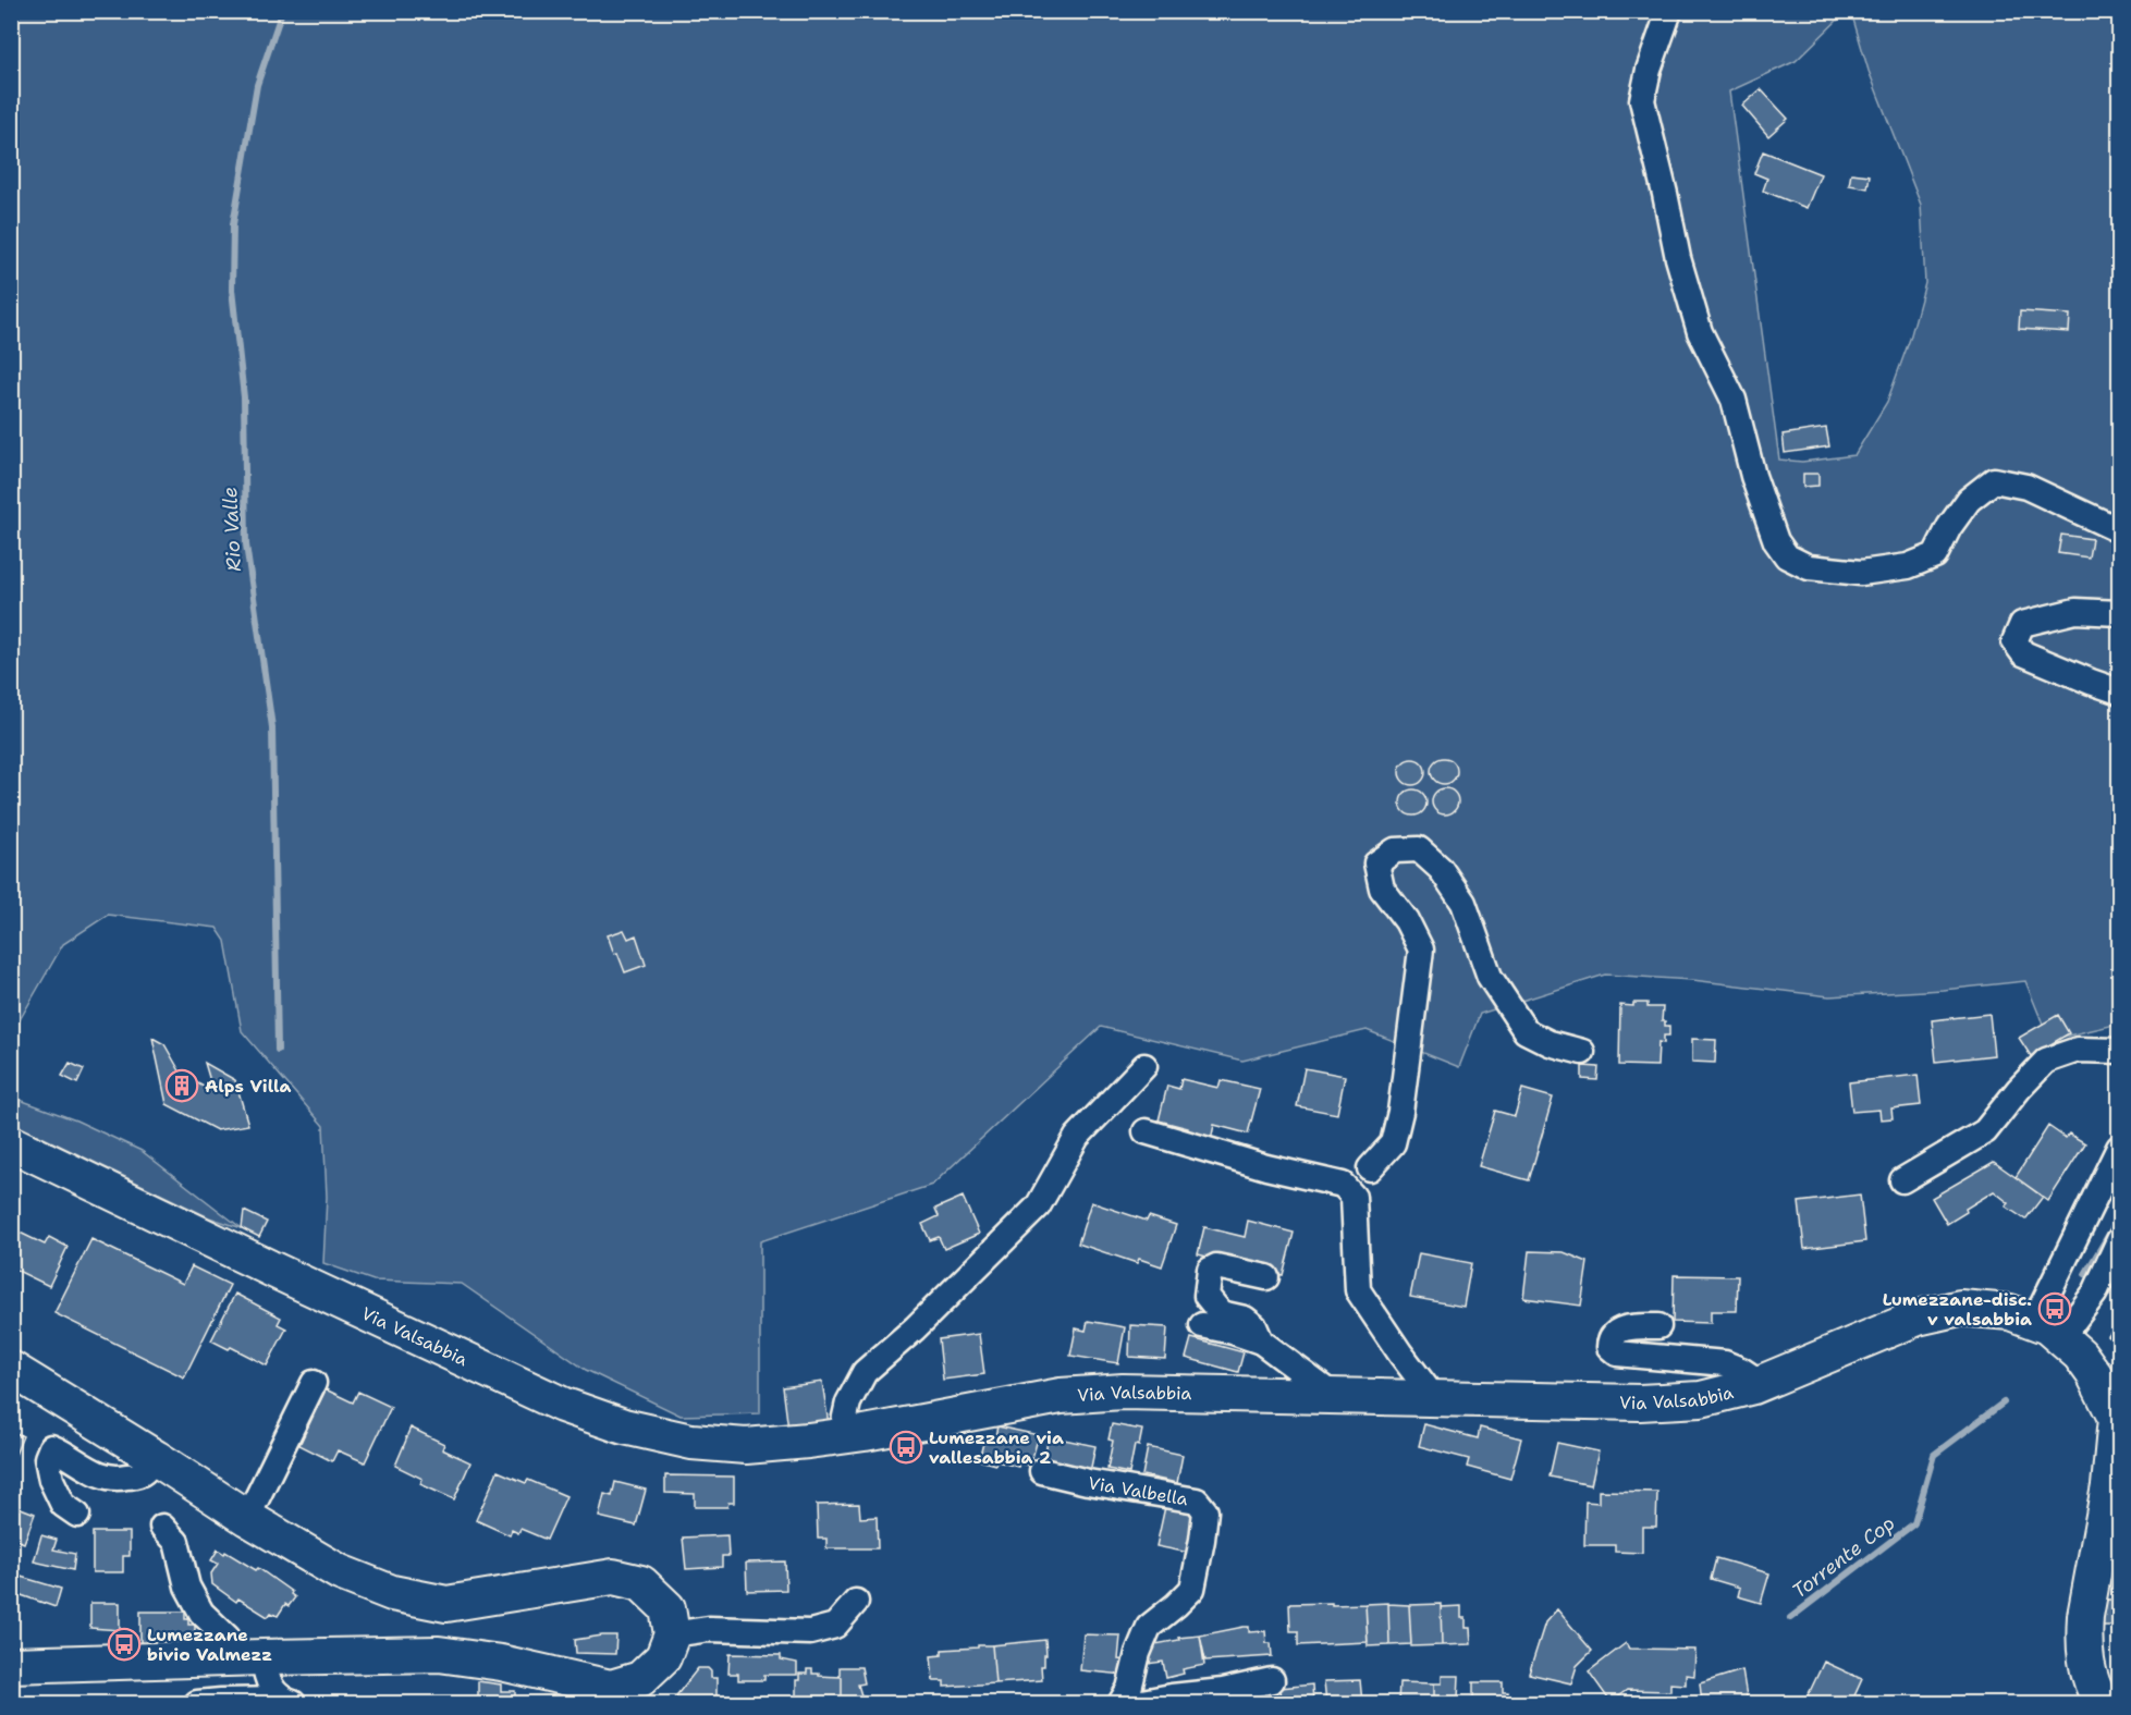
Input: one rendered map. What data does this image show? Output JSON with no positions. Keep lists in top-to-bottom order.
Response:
{
  "streets": {
    "main road": ["Via Valsabbia"],
    "street": ["Via Valbella"]
  },
  "water": ["Rio Valle", "Torrente Cop"],
  "places": {
    "building": ["Alps Villa"],
    "bus stop": ["Lumezzane-disc. v valsabbia", "Lumezzane via vallesabbia 2", "Lumezzane bivio Valmezz"]
  }
}
